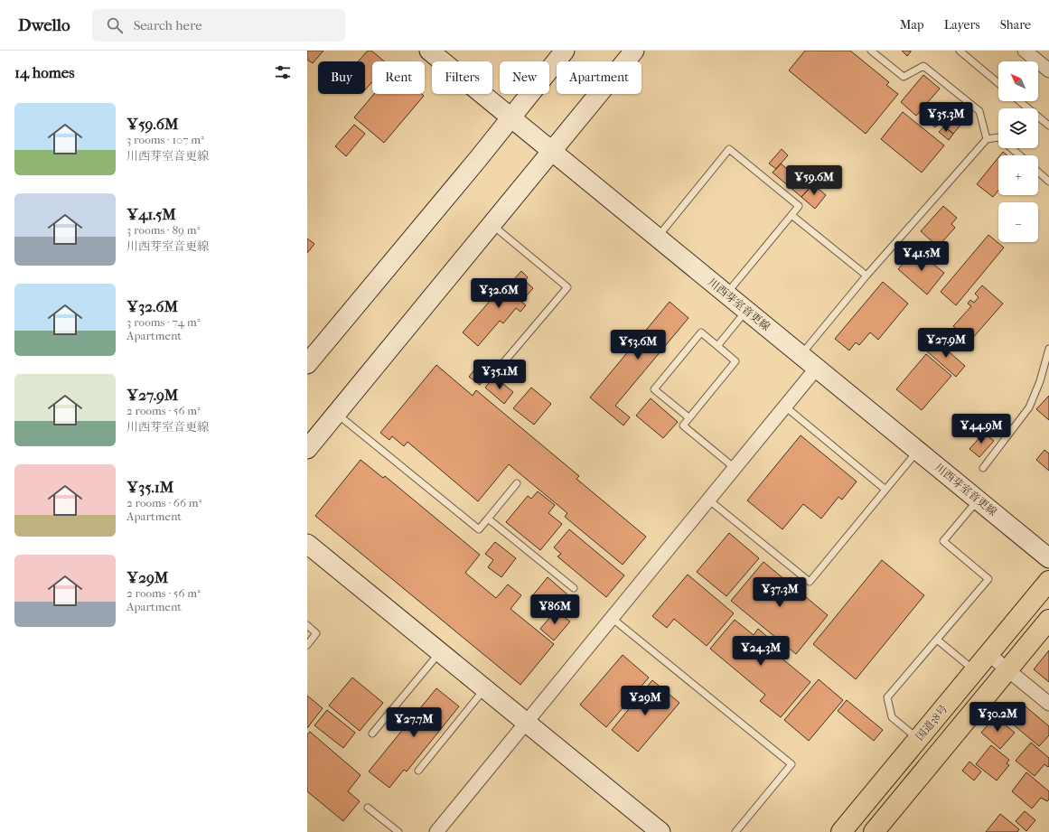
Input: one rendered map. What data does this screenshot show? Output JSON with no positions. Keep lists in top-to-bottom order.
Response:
{
  "streets": {
    "highway": ["国道38号"],
    "street": ["川西芽室音更線"]
  },
  "north": "top left",
  "page": {
    "header": "Dwello",
    "search": "Search here",
    "nav": ["Map", "Layers", "Share"],
    "heading": "14 homes",
    "map_buttons": ["+", "−"],
    "chip": [
      "Buy",
      "Rent",
      "Filters",
      "New",
      "Apartment"
    ],
    "list": [
      {
        "name": "¥59.6M",
        "note": "3 rooms · 107 m² · 川西芽室音更線"
      },
      {
        "name": "¥41.5M",
        "note": "3 rooms · 89 m² · 川西芽室音更線"
      },
      {
        "name": "¥32.6M",
        "note": "3 rooms · 74 m² · Apartment"
      },
      {
        "name": "¥27.9M",
        "note": "2 rooms · 56 m² · 川西芽室音更線"
      },
      {
        "name": "¥35.1M",
        "note": "2 rooms · 66 m² · Apartment"
      },
      {
        "name": "¥29M",
        "note": "2 rooms · 56 m² · Apartment"
      }
    ],
    "price": [
      "¥35.3M",
      "¥59.6M",
      "¥41.5M",
      "¥32.6M",
      "¥27.9M",
      "¥53.6M",
      "¥35.1M",
      "¥44.9M",
      "¥37.3M",
      "¥86M",
      "¥24.3M",
      "¥29M",
      "¥30.2M",
      "¥27.7M"
    ]
  }
}
